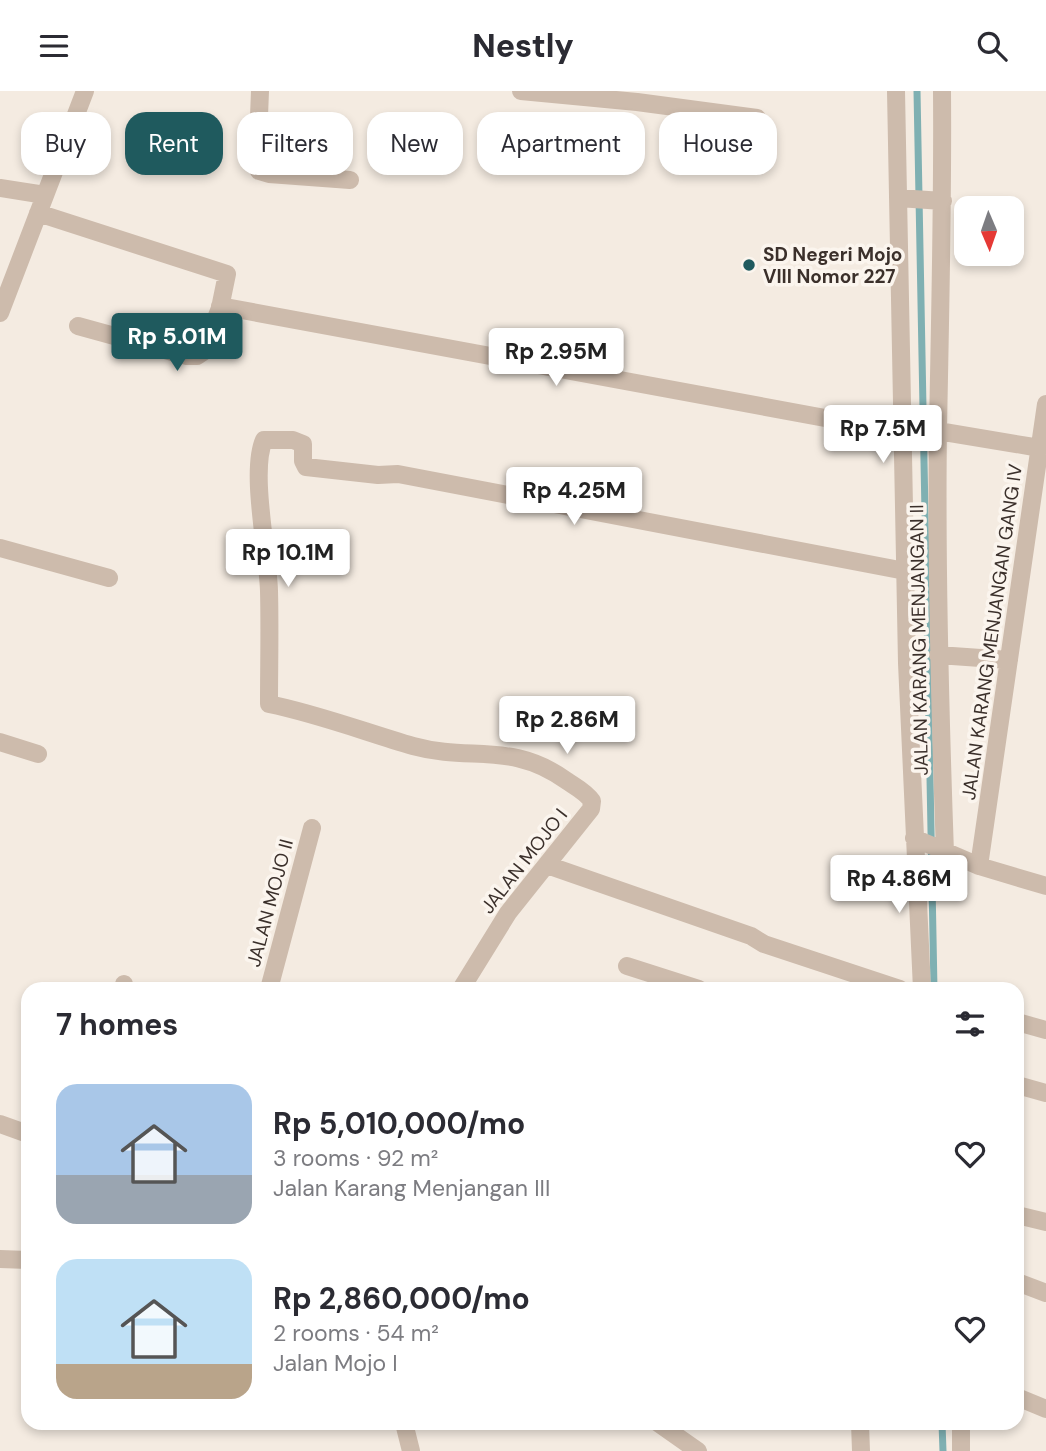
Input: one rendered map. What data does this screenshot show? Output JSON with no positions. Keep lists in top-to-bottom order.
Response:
{
  "streets": {
    "street": [
      "JALAN KARANG MENJANGAN GANG IV",
      "JALAN KARANG MENJANGAN II",
      "JALAN MOJO I",
      "JALAN MOJO II"
    ]
  },
  "places": ["SD Negeri Mojo VIII Nomor 227"],
  "north": "bottom",
  "page": {
    "header": "Nestly",
    "chip": [
      "Buy",
      "Rent",
      "Filters",
      "New",
      "Apartment",
      "House"
    ],
    "price": [
      "Rp 5.01M",
      "Rp 2.95M",
      "Rp 7.5M",
      "Rp 4.25M",
      "Rp 10.1M",
      "Rp 2.86M",
      "Rp 4.86M"
    ],
    "heading": "7 homes",
    "list": [
      {
        "name": "Rp 5,010,000/mo",
        "note": "3 rooms · 92 m² · Jalan Karang Menjangan III"
      },
      {
        "name": "Rp 2,860,000/mo",
        "note": "2 rooms · 54 m² · Jalan Mojo I"
      }
    ]
  }
}
